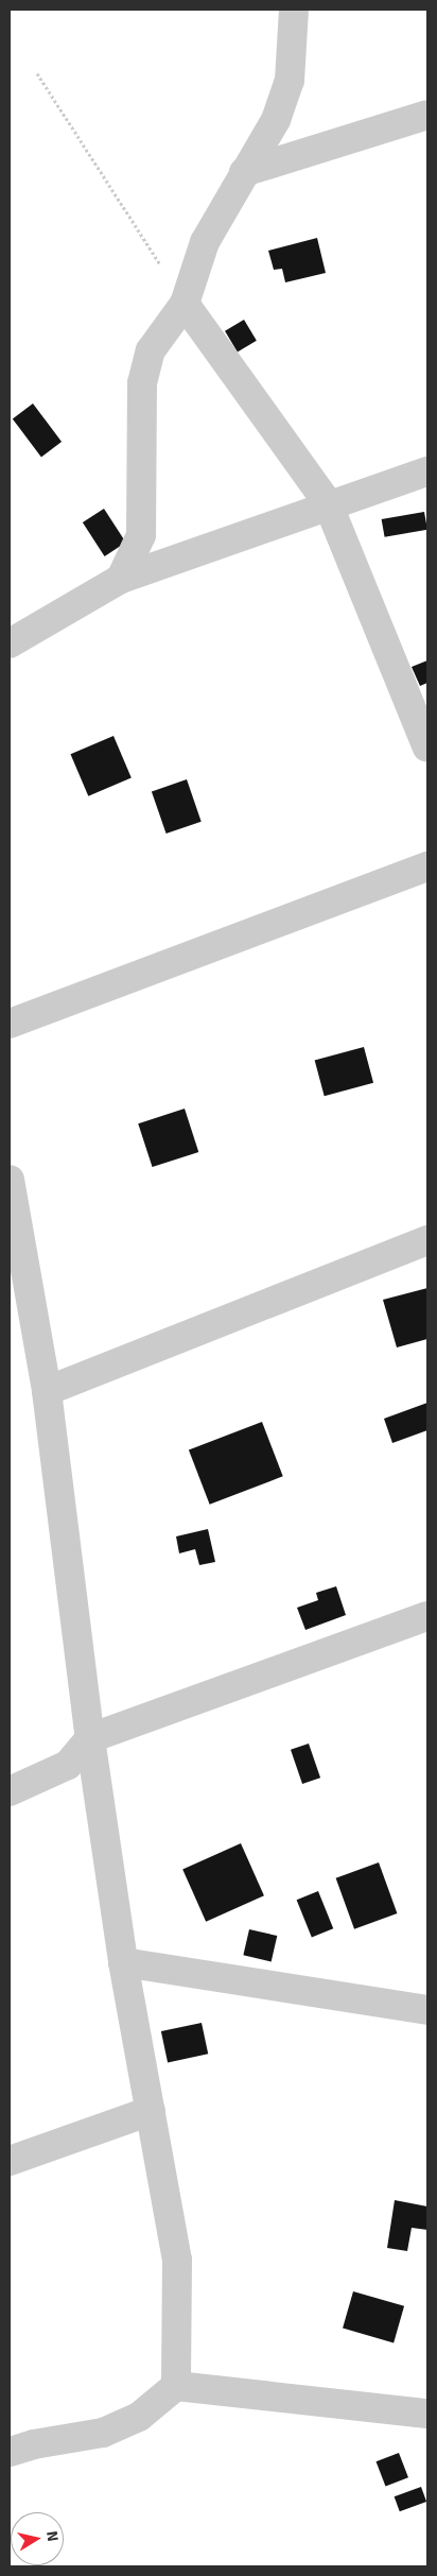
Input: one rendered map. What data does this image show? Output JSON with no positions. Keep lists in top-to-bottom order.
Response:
{
  "north": "right"
}
